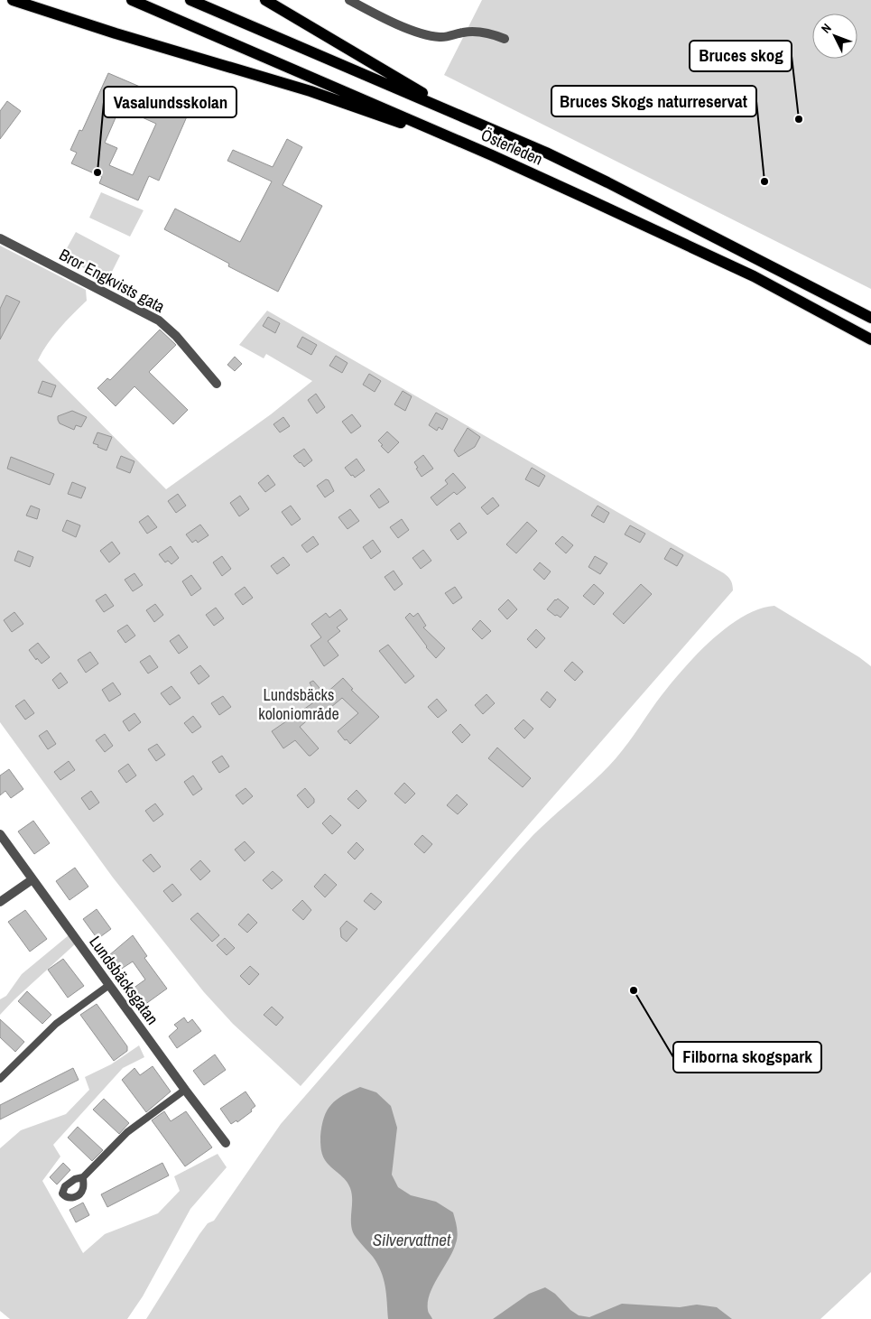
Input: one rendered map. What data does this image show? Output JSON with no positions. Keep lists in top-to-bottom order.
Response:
{
  "streets": {
    "main road": ["Österleden"],
    "street": ["Bror Engkvists gata", "Lundsbäcksgatan"]
  },
  "water": ["Silvervattnet"],
  "parks": ["Lundsbäcks koloniområde"],
  "places": [
    "Bruces skog",
    "Vasalundsskolan",
    "Bruces Skogs naturreservat",
    "Filborna skogspark"
  ],
  "north": "top left"
}
